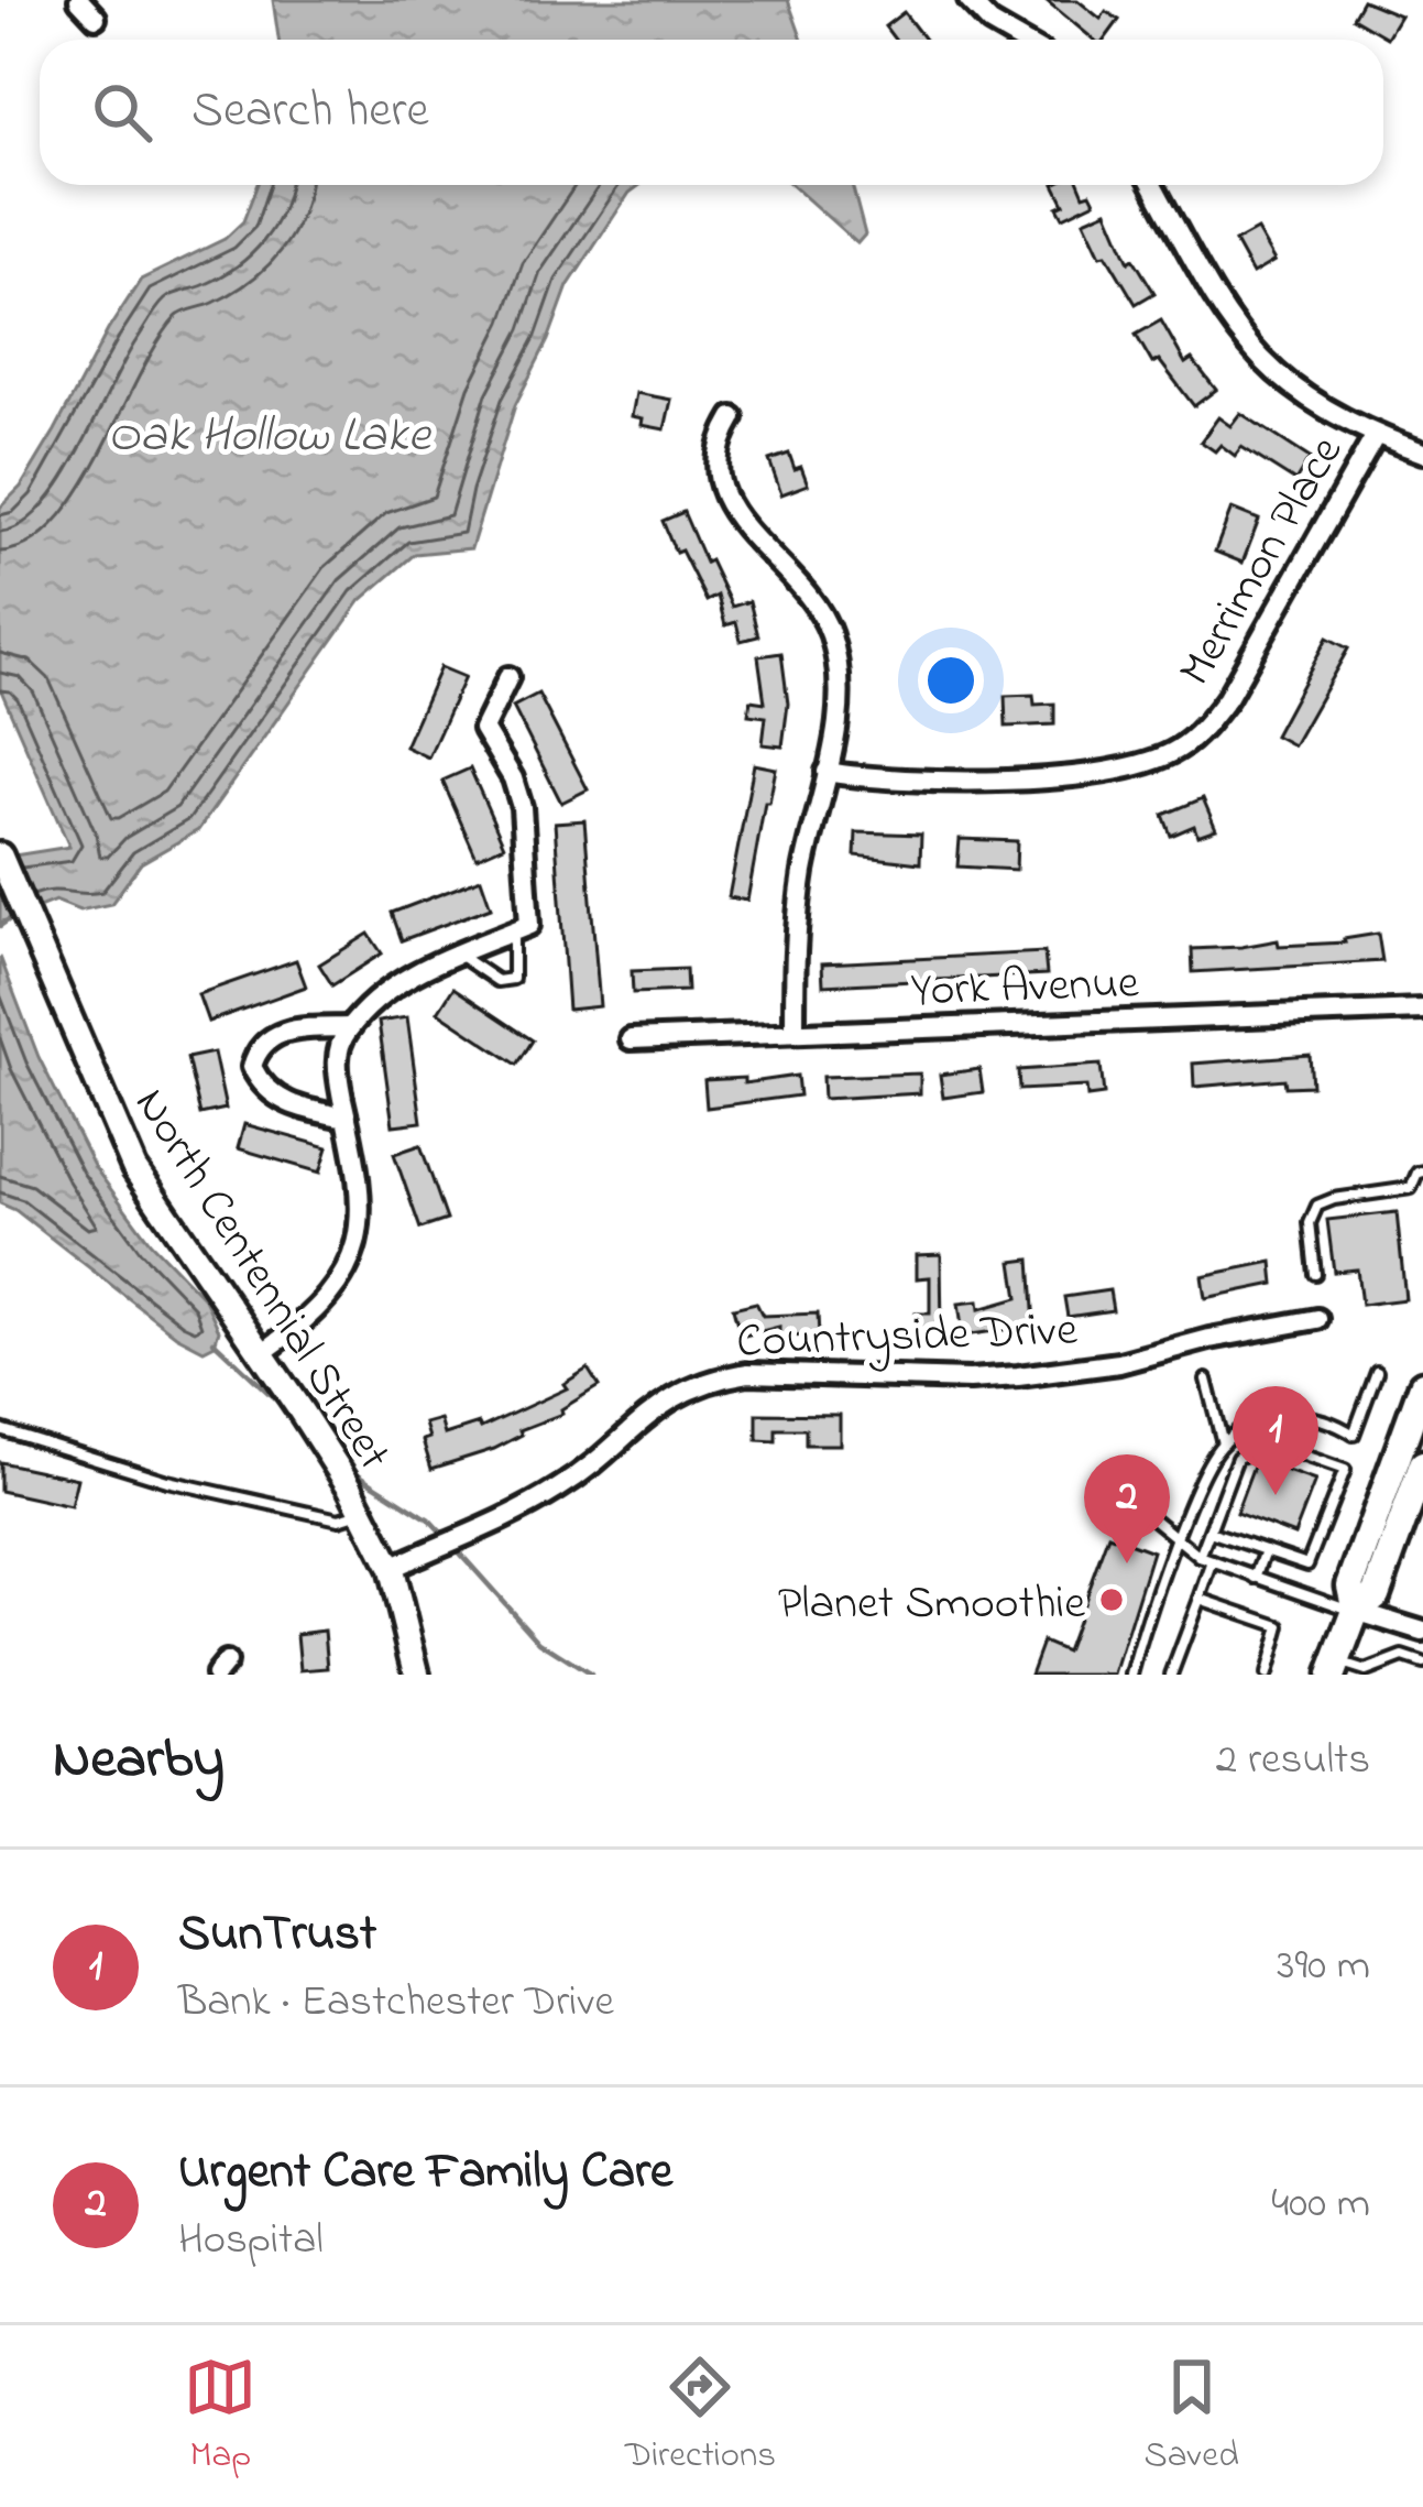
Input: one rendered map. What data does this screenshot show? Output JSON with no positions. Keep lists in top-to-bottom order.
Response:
{
  "streets": {
    "street": [
      "Merrimon Place",
      "York Avenue",
      "North Centennial Street",
      "Countryside Drive"
    ]
  },
  "crossings": [
    ["North Centennial Street", "Countryside Drive"]
  ],
  "water": ["Oak Hollow Lake"],
  "places": ["Planet Smoothie"],
  "page": {
    "search": "Search here",
    "pins": ["1", "2"],
    "heading": ["Nearby", "2 results"],
    "list": [
      {
        "mark": "1",
        "name": "SunTrust",
        "note": "Bank · Eastchester Drive",
        "value": "390 m"
      },
      {
        "mark": "2",
        "name": "Urgent Care Family Care",
        "note": "Hospital",
        "value": "400 m"
      }
    ],
    "nav": ["Map", "Directions", "Saved"]
  }
}
